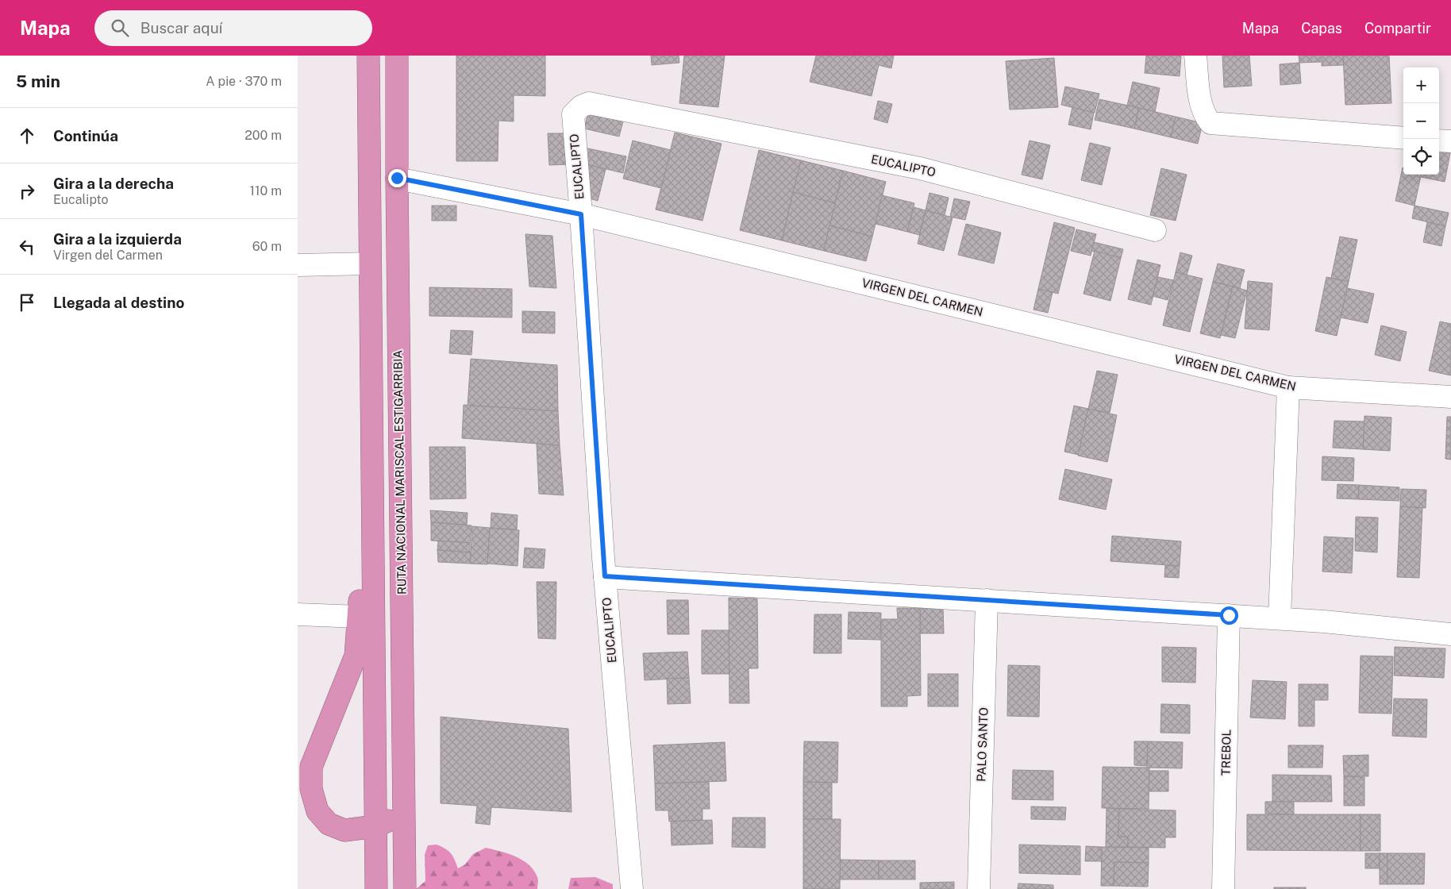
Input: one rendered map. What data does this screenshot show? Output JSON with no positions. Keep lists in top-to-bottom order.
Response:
{
  "streets": {
    "highway": ["RUTA NACIONAL MARISCAL ESTIGARRIBIA"],
    "street": [
      "EUCALIPTO",
      "VIRGEN DEL CARMEN",
      "PALO SANTO",
      "TREBOL"
    ]
  },
  "crossings": [
    ["EUCALIPTO", "VIRGEN DEL CARMEN"],
    ["VIRGEN DEL CARMEN", "RUTA NACIONAL MARISCAL ESTIGARRIBIA"]
  ],
  "page": {
    "header": "Mapa",
    "search": "Buscar aquí",
    "nav": ["Mapa", "Capas", "Compartir"],
    "heading": ["5 min", "A pie · 370 m"],
    "map_buttons": ["+", "−"],
    "list": [
      ["Continúa", "200 m"],
      ["Gira a la derecha", "Eucalipto", "110 m"],
      ["Gira a la izquierda", "Virgen del Carmen", "60 m"],
      "Llegada al destino"
    ]
  }
}
